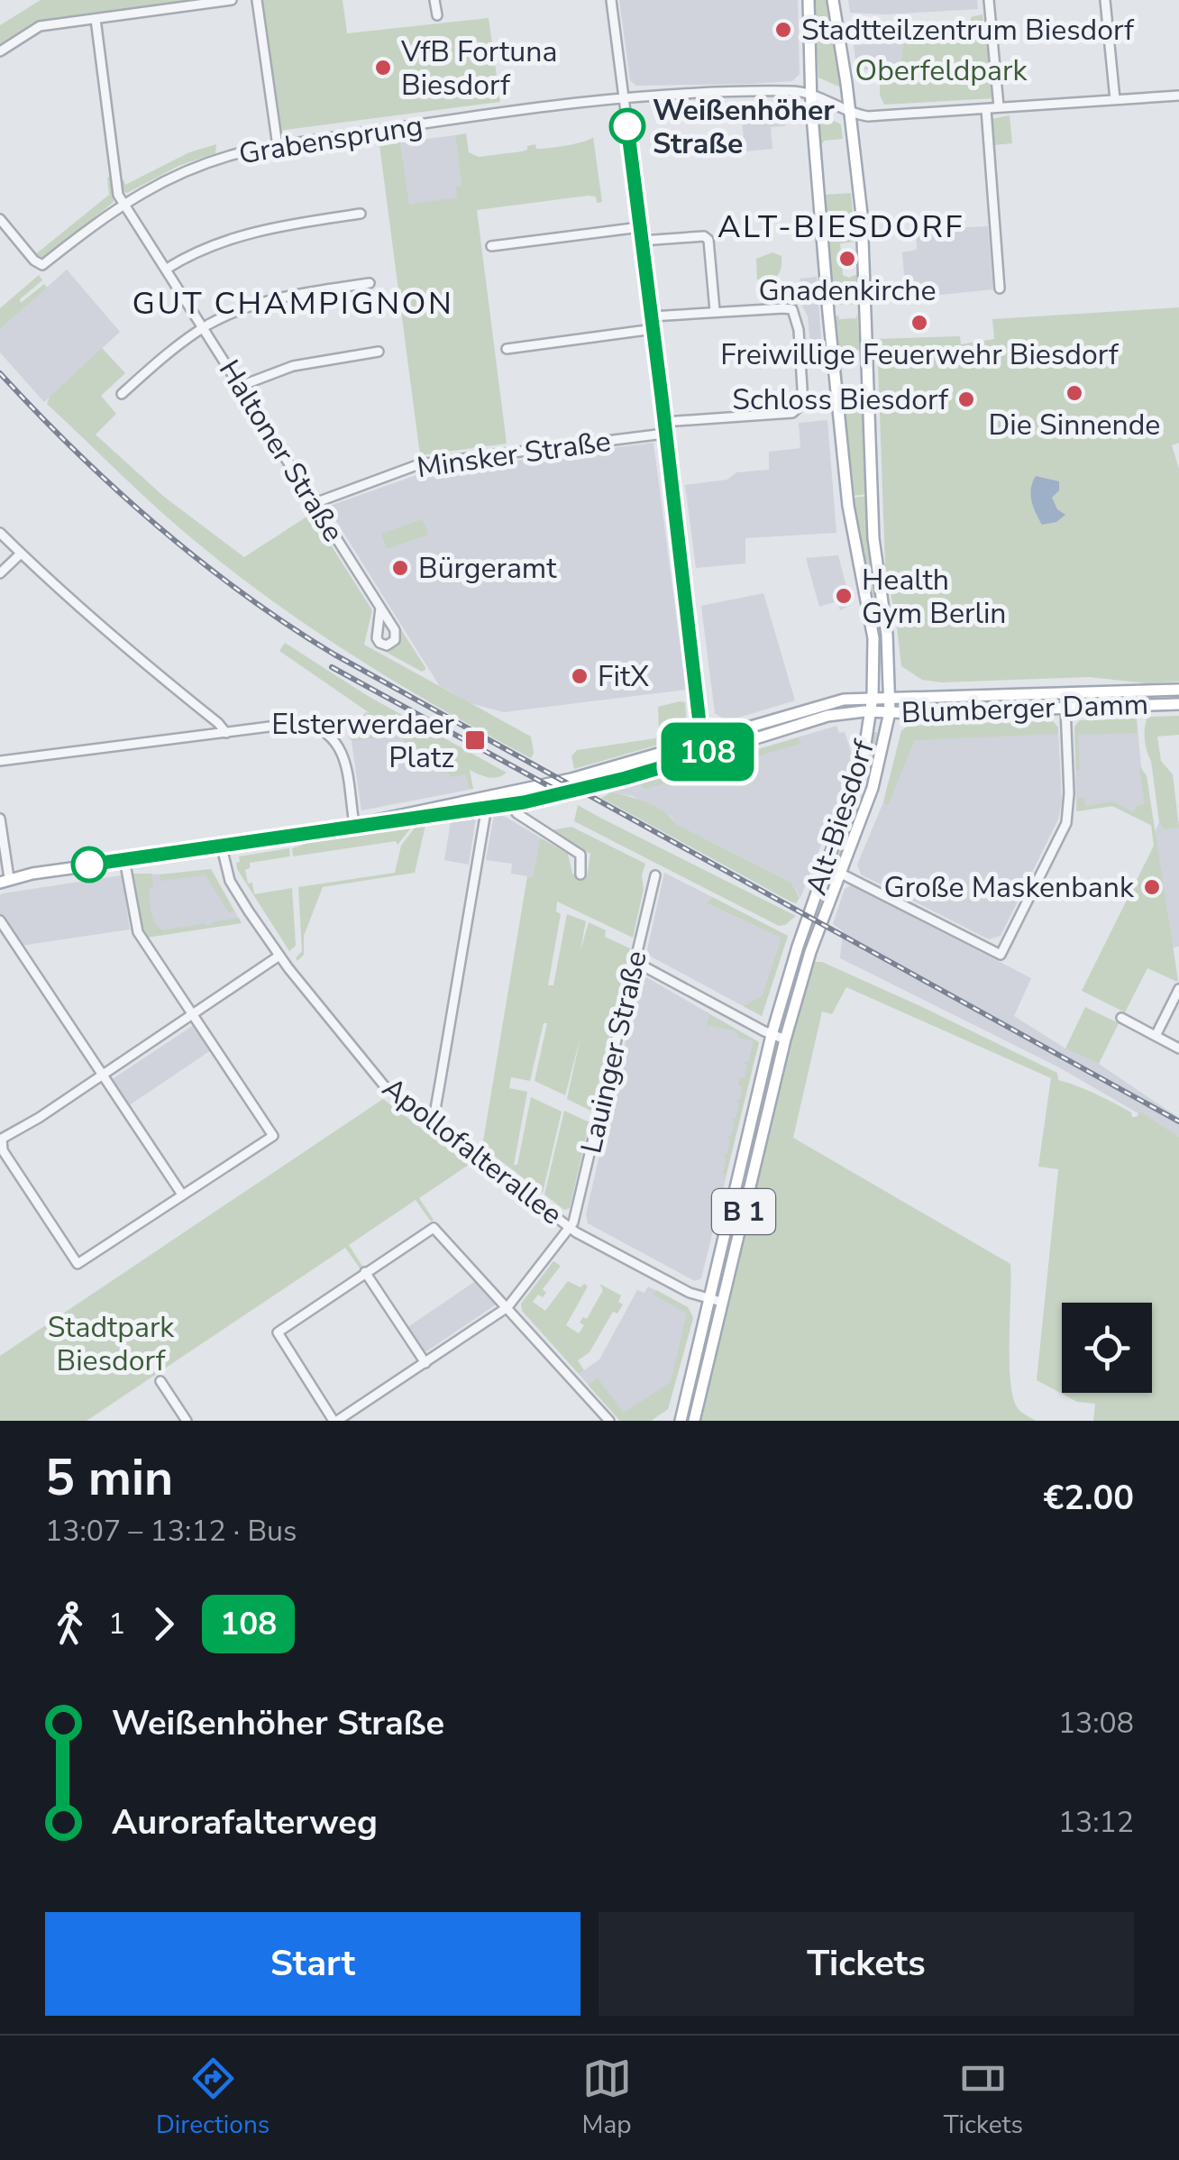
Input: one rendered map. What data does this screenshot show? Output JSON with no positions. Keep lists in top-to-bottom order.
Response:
{
  "streets": {
    "main road": ["Blumberger Damm", "Alt-Biesdorf", "B 1"],
    "street": [
      "Grabensprung",
      "Haltoner Straße",
      "Minsker Straße",
      "Lauinger Straße",
      "Apollofalterallee"
    ]
  },
  "crossings": [
    ["Grabensprung", "Haltoner Straße"],
    ["Grabensprung", "Alt-Biesdorf"],
    ["Haltoner Straße", "Minsker Straße"],
    ["Blumberger Damm", "Alt-Biesdorf"],
    ["Alt-Biesdorf", "Apollofalterallee"],
    ["Lauinger Straße", "Apollofalterallee"]
  ],
  "districts": ["ALT-BIESDORF", "GUT CHAMPIGNON"],
  "parks": ["Oberfeldpark", "Stadtpark Biesdorf"],
  "places": {
    "other": [
      "Stadtteilzentrum Biesdorf",
      "VfB Fortuna Biesdorf",
      "Weißenhöher Straße",
      "Gnadenkirche",
      "Freiwillige Feuerwehr Biesdorf",
      "Die Sinnende",
      "Schloss Biesdorf",
      "Bürgeramt",
      "Health Gym Berlin",
      "FitX",
      "Große Maskenbank"
    ],
    "transit": ["Elsterwerdaer Platz"]
  },
  "lines": ["bus line 108"],
  "page": {
    "on_map": "108",
    "heading": ["5 min", "13:07 – 13:12 · Bus", "€2.00"],
    "legs": ["1", "108"],
    "list": [
      {
        "name": "Weißenhöher Straße",
        "value": "13:08"
      },
      {
        "name": "Aurorafalterweg",
        "value": "13:12"
      }
    ],
    "buttons": ["Start", "Tickets"],
    "tabs": ["Directions", "Map", "Tickets"]
  }
}
